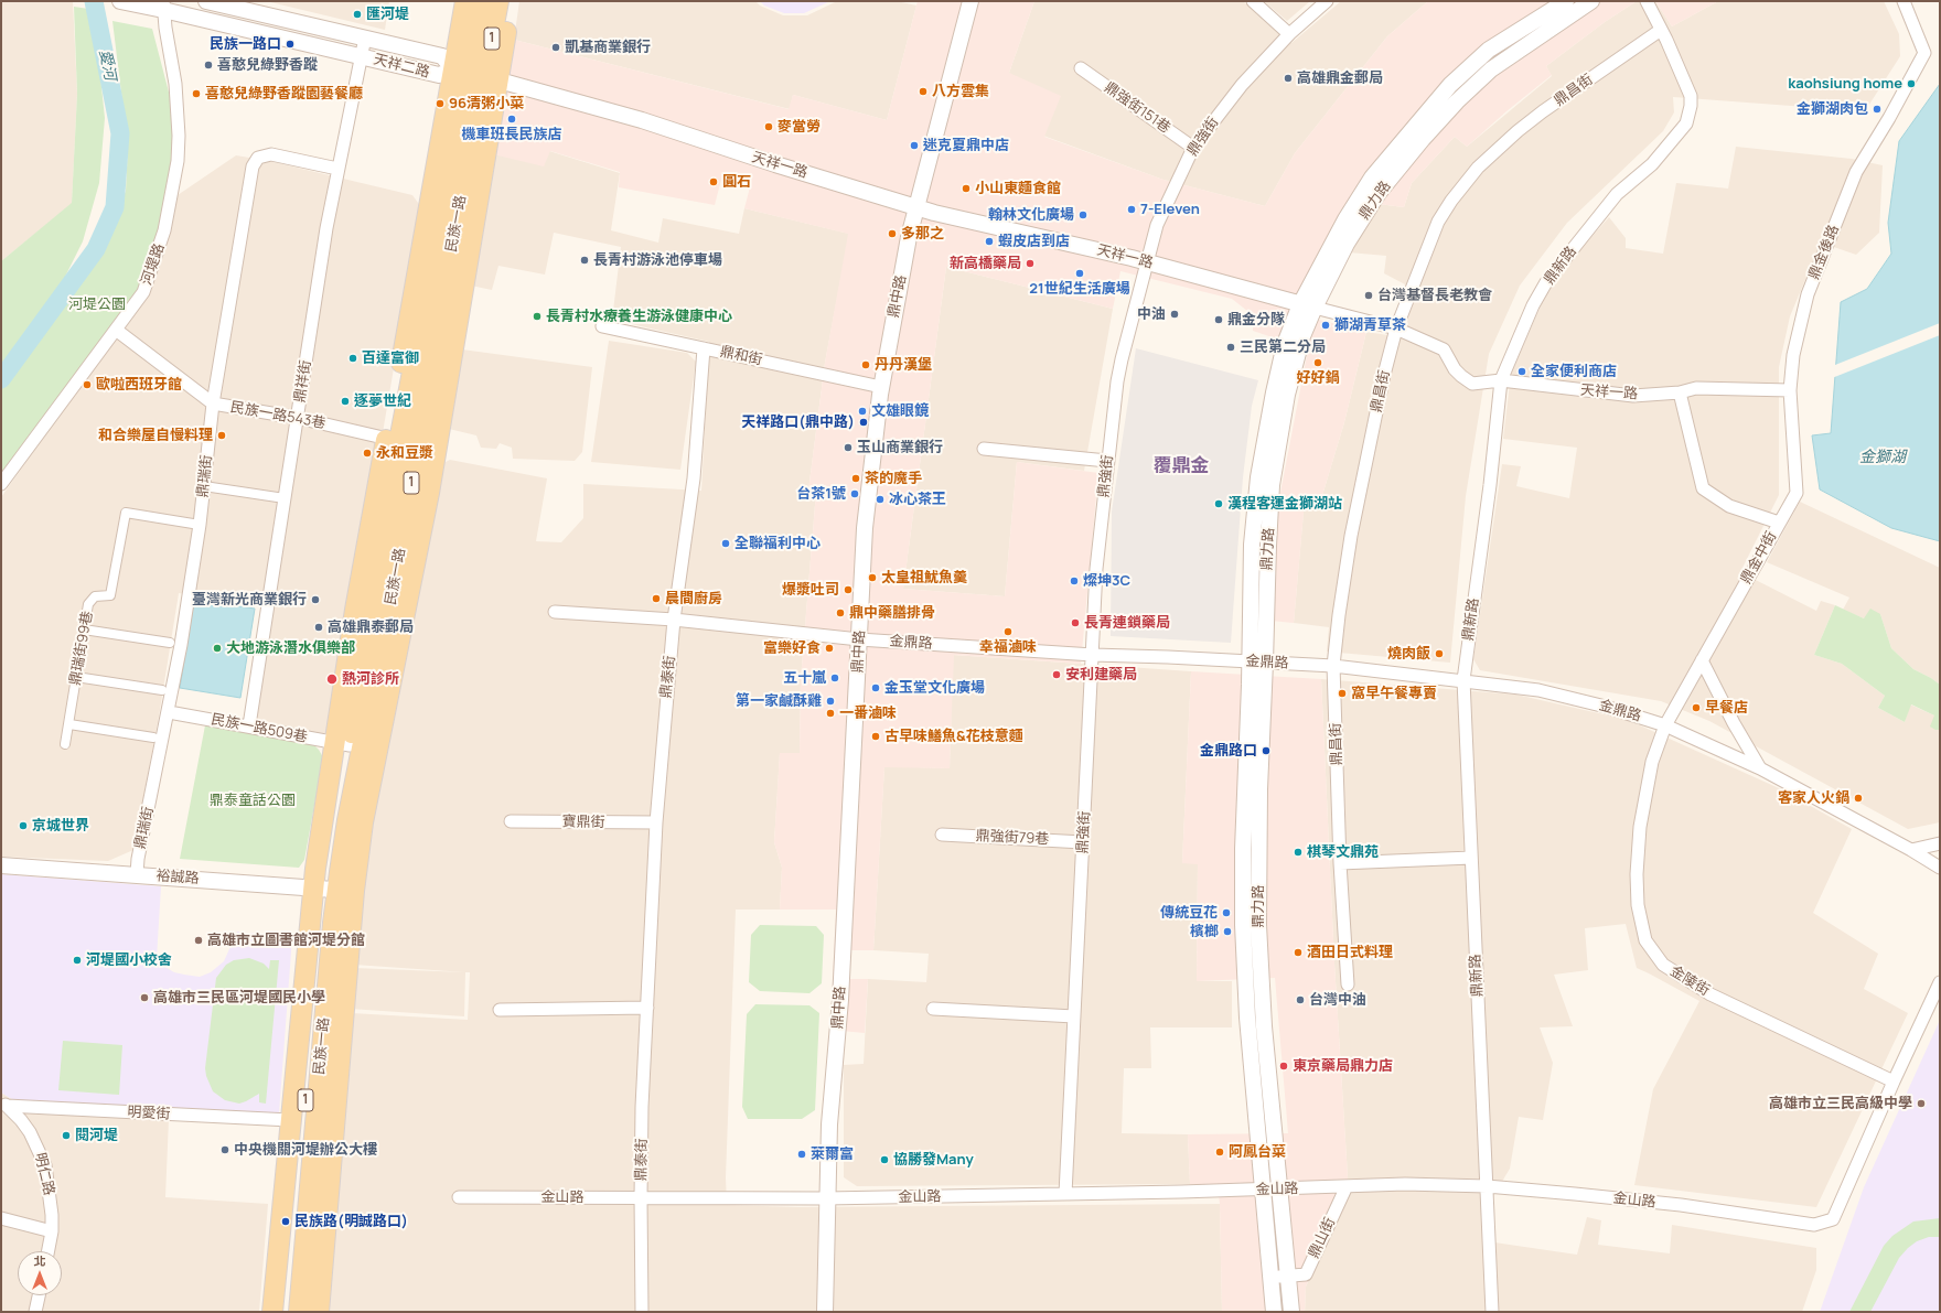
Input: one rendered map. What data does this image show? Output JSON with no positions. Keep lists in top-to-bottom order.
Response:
{
  "streets": {
    "main road": ["1", "民族一路"],
    "street": [
      "天祥二路",
      "鼎昌街",
      "鼎強街151巷",
      "鼎強街",
      "天祥一路",
      "鼎力路",
      "鼎金後路",
      "河堤路",
      "鼎新路",
      "鼎中路",
      "鼎和街",
      "鼎祥街",
      "民族一路543巷",
      "鼎瑞街",
      "鼎金中街",
      "金鼎路",
      "鼎瑞街99巷",
      "鼎泰街",
      "民族一路509巷",
      "寶鼎街",
      "鼎強街79巷",
      "裕誠路",
      "金陵街",
      "明愛街",
      "明仁路",
      "金山路",
      "鼎山街"
    ]
  },
  "crossings": [
    ["天祥二路", "天祥一路"],
    ["天祥二路", "民族一路"],
    ["天祥二路", "河堤路"],
    ["天祥二路", "鼎祥街"],
    ["鼎昌街", "天祥一路"],
    ["鼎昌街", "鼎新路"],
    ["鼎昌街", "金鼎路"],
    ["鼎強街151巷", "鼎強街"],
    ["鼎強街", "天祥一路"],
    ["鼎強街", "金鼎路"],
    ["鼎強街", "鼎強街79巷"],
    ["鼎強街", "金山路"],
    ["天祥一路", "鼎力路"],
    ["天祥一路", "民族一路"],
    ["天祥一路", "鼎金後路"],
    ["天祥一路", "鼎新路"],
    ["天祥一路", "鼎中路"],
    ["天祥一路", "鼎金中街"],
    ["鼎力路", "金鼎路"],
    ["鼎力路", "金山路"],
    ["鼎力路", "鼎山街"],
    ["民族一路", "民族一路543巷"],
    ["民族一路", "民族一路509巷"],
    ["民族一路", "裕誠路"],
    ["民族一路", "明愛街"],
    ["鼎金後路", "鼎金中街"],
    ["河堤路", "民族一路543巷"],
    ["鼎新路", "金鼎路"],
    ["鼎新路", "金山路"],
    ["鼎中路", "鼎和街"],
    ["鼎中路", "金鼎路"],
    ["鼎中路", "金山路"],
    ["鼎和街", "鼎泰街"],
    ["鼎祥街", "民族一路543巷"],
    ["鼎祥街", "鼎瑞街"],
    ["鼎祥街", "民族一路509巷"],
    ["民族一路543巷", "鼎瑞街"],
    ["鼎瑞街", "鼎瑞街99巷"],
    ["鼎瑞街", "民族一路509巷"],
    ["鼎瑞街", "裕誠路"],
    ["鼎金中街", "金鼎路"],
    ["鼎金中街", "金陵街"],
    ["金鼎路", "鼎泰街"],
    ["金鼎路", "金陵街"],
    ["鼎泰街", "寶鼎街"],
    ["鼎泰街", "金山路"],
    ["金陵街", "金山路"],
    ["明愛街", "明仁路"],
    ["金山路", "鼎山街"]
  ],
  "districts": ["覆鼎金"],
  "water": ["愛河", "金獅湖"],
  "parks": ["河堤公園", "鼎泰童話公園"],
  "places": [
    "匯河堤",
    "民族一路口",
    "凱基商業銀行",
    "喜憨兒綠野香蹤",
    "高雄鼎金郵局",
    "kaohsiung home",
    "八方雲集",
    "喜憨兒綠野香蹤園藝餐廳",
    "96清粥小菜",
    "金獅湖肉包",
    "機車班長民族店",
    "麥當勞",
    "迷克夏鼎中店",
    "圓石",
    "小山東麵食館",
    "7-Eleven",
    "翰林文化廣場",
    "多那之",
    "蝦皮店到店",
    "長青村游泳池停車場",
    "新高橋藥局",
    "21世紀生活廣場",
    "台灣基督長老教會",
    "中油",
    "長青村水療養生游泳健康中心",
    "鼎金分隊",
    "獅湖青草茶",
    "三民第二分局",
    "百達富御",
    "好好鍋",
    "丹丹漢堡",
    "全家便利商店",
    "歐啦西班牙館",
    "逐夢世紀",
    "文雄眼鏡",
    "天祥路口(鼎中路)",
    "和合樂屋自慢料理",
    "玉山商業銀行",
    "永和豆漿",
    "茶的魔手",
    "台茶1號",
    "冰心茶王",
    "漢程客運金獅湖站",
    "全聯福利中心",
    "太皇祖魷魚羹",
    "燦坤3C",
    "爆漿吐司",
    "晨間廚房",
    "臺灣新光商業銀行",
    "鼎中藥膳排骨",
    "長青連鎖藥局",
    "高雄鼎泰郵局",
    "幸福滷味",
    "大地游泳潛水俱樂部",
    "富樂好食",
    "燒肉飯",
    "安利建藥局",
    "五十嵐",
    "熱河診所",
    "金玉堂文化廣場",
    "窩早午餐專賣",
    "第一家鹹酥雞",
    "早餐店",
    "一番滷味",
    "古早味鱔魚&花枝意麵",
    "金鼎路口",
    "客家人火鍋",
    "京城世界",
    "棋琴文鼎苑",
    "傳統豆花",
    "檳榔",
    "高雄市立圖書館河堤分館",
    "酒田日式料理",
    "河堤國小校舍",
    "高雄市三民區河堤國民小學",
    "台灣中油",
    "東京藥局鼎力店",
    "高雄市立三民高級中學",
    "閱河堤",
    "中央機關河堤辦公大樓",
    "阿鳳台菜",
    "萊爾富",
    "協勝發Many",
    "民族路(明誠路口)"
  ],
  "north": "top"
}
